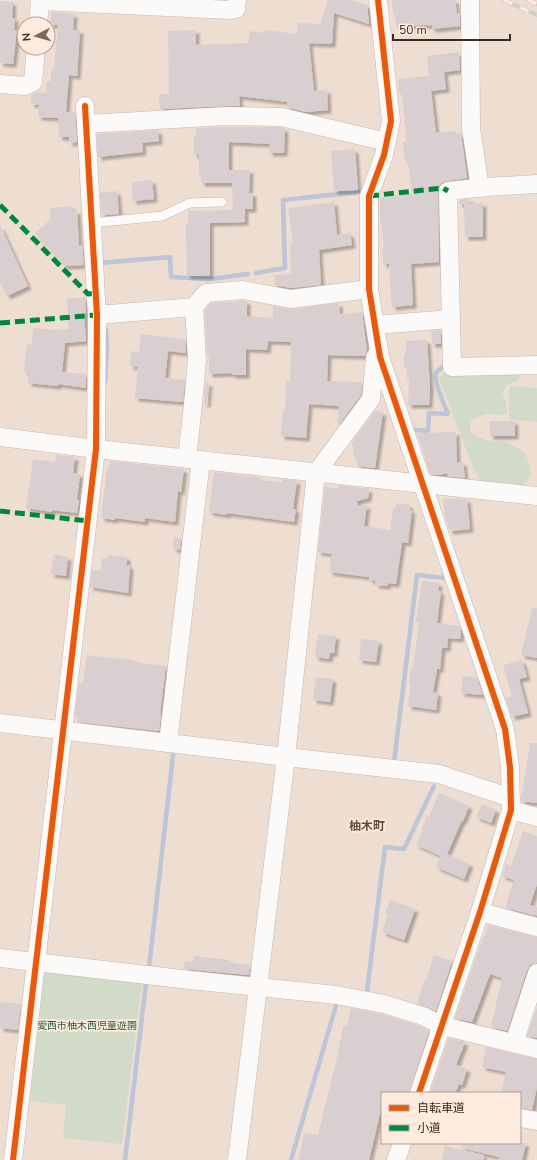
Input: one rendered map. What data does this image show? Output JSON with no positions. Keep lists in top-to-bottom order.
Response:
{
  "districts": ["柚木町"],
  "parks": ["愛西市柚木西児童遊園"],
  "legend": ["自転車道", "小道"],
  "scale_bar": "50 m",
  "north": "left"
}
